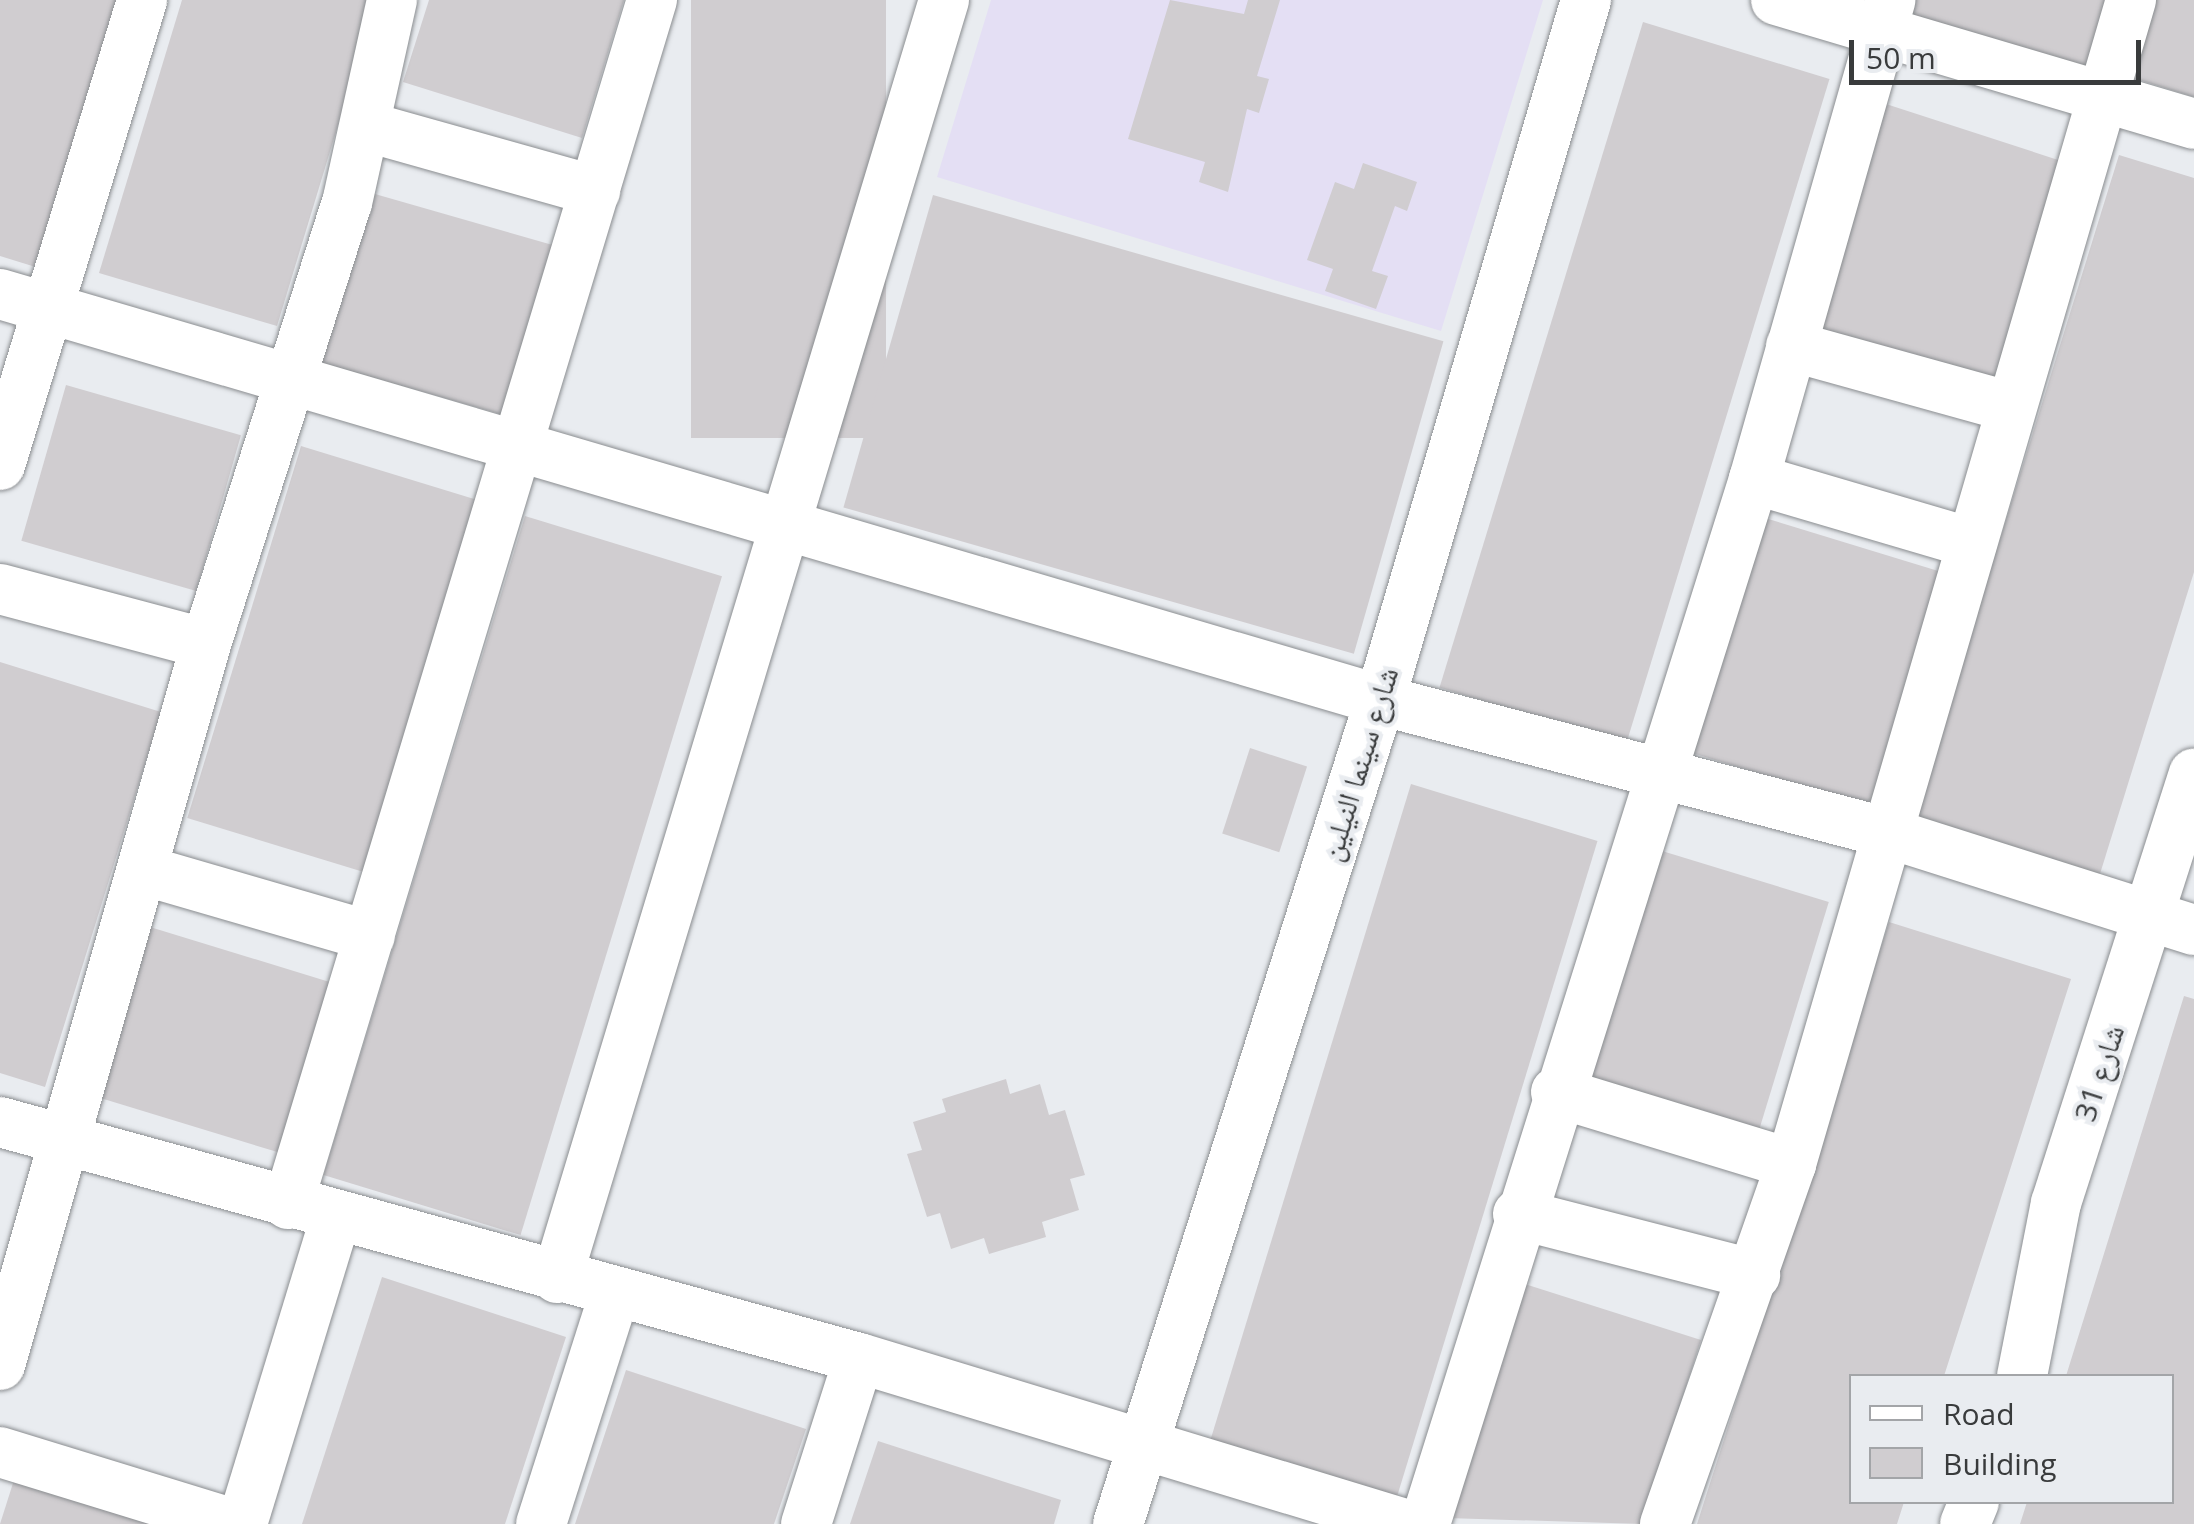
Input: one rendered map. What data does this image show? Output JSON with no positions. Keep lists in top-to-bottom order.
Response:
{
  "streets": {
    "street": ["شارع سينما النيلين", "شارع 31"]
  },
  "legend": ["Road", "Building"],
  "scale_bar": "50 m"
}
